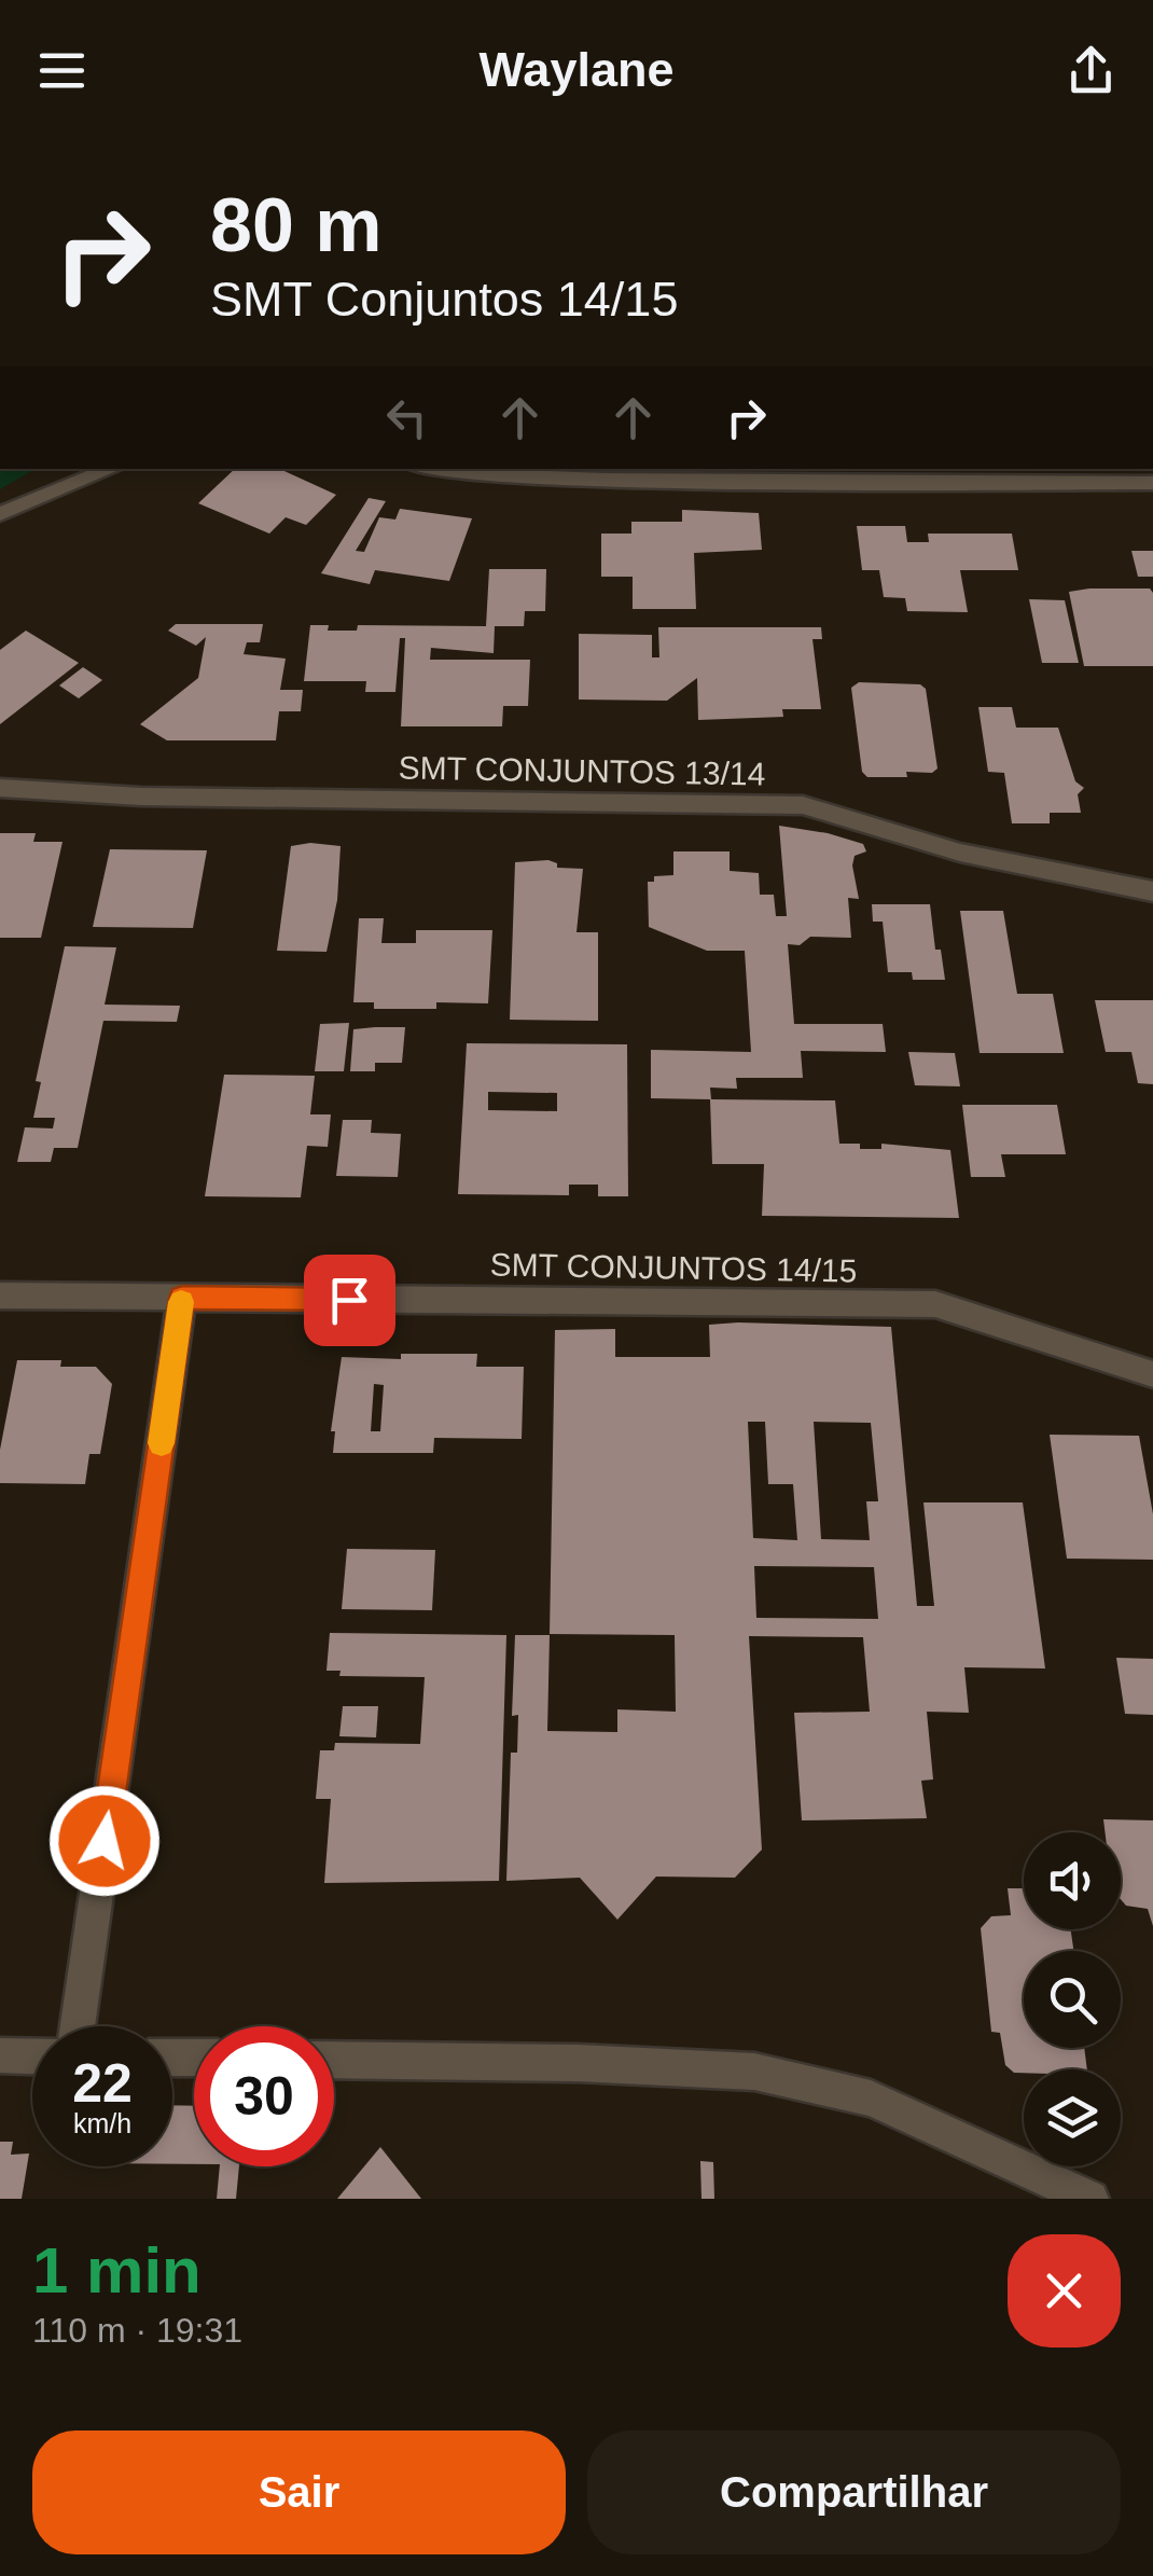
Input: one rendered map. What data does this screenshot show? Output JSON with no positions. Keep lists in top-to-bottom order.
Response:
{
  "streets": {
    "street": ["SMT CONJUNTOS 13/14", "SMT CONJUNTOS 14/15"]
  },
  "page": {
    "header": "Waylane",
    "turn": ["80 m", "SMT Conjuntos 14/15"],
    "speed": "22 km/h",
    "limit": "30",
    "heading": ["1 min", "110 m · 19:31"],
    "buttons": ["Sair", "Compartilhar"]
  }
}
